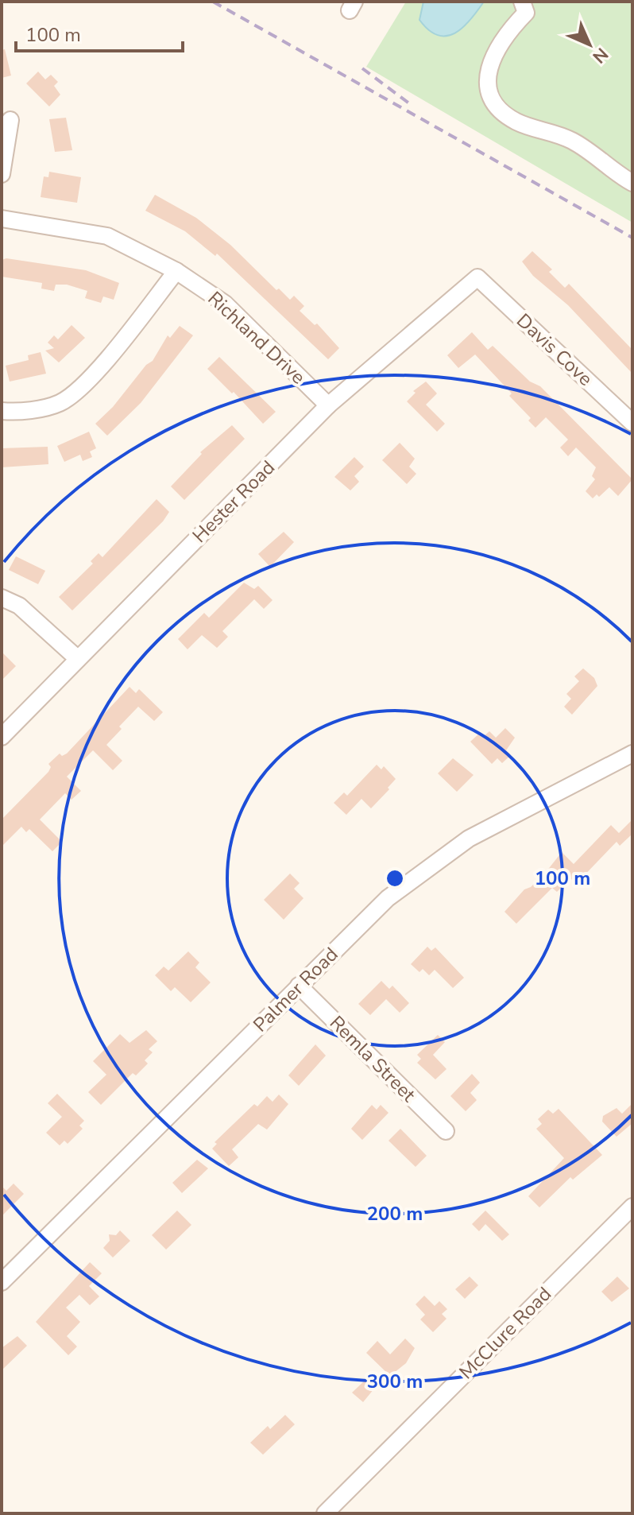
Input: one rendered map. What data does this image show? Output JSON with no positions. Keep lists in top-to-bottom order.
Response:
{
  "streets": {
    "street": [
      "Richland Drive",
      "Davis Cove",
      "Hester Road",
      "Palmer Road",
      "Remla Street",
      "McClure Road"
    ]
  },
  "crossings": [
    ["Richland Drive", "Hester Road"],
    ["Davis Cove", "Hester Road"],
    ["Palmer Road", "Remla Street"]
  ],
  "scale_bar": "100 m",
  "north": "bottom right",
  "rings": ["100 m", "200 m", "300 m"]
}
